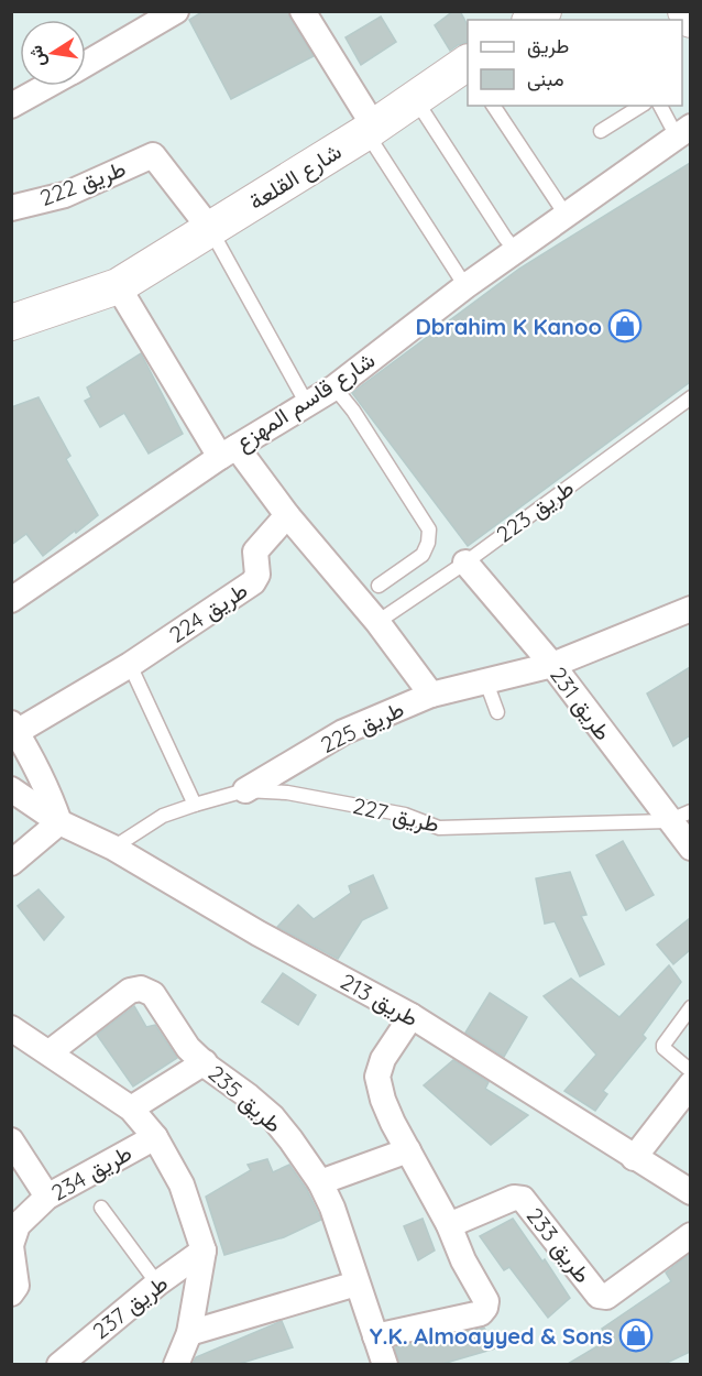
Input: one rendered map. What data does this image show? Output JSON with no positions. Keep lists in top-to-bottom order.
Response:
{
  "streets": {
    "street": [
      "شارع القلعة",
      "طريق 222",
      "شارع قاسم المهزع",
      "طريق 224",
      "طريق 231",
      "طريق 225",
      "طريق 213",
      "طريق 235",
      "طريق 234",
      "طريق 233",
      "طريق 237"
    ],
    "lane": ["طريق 223", "طريق 227"]
  },
  "crossings": [
    ["شارع القلعة", "طريق 222"],
    ["طريق 223", "طريق 231"],
    ["طريق 231", "طريق 225"],
    ["طريق 231", "طريق 227"],
    ["طريق 225", "طريق 227"],
    ["طريق 227", "طريق 213"],
    ["طريق 235", "طريق 234"],
    ["طريق 234", "طريق 237"]
  ],
  "places": {
    "shop": ["Dbrahim K Kanoo", "Y.K. Almoayyed & Sons"]
  },
  "legend": ["طريق", "مبنى"],
  "north": "left"
}
